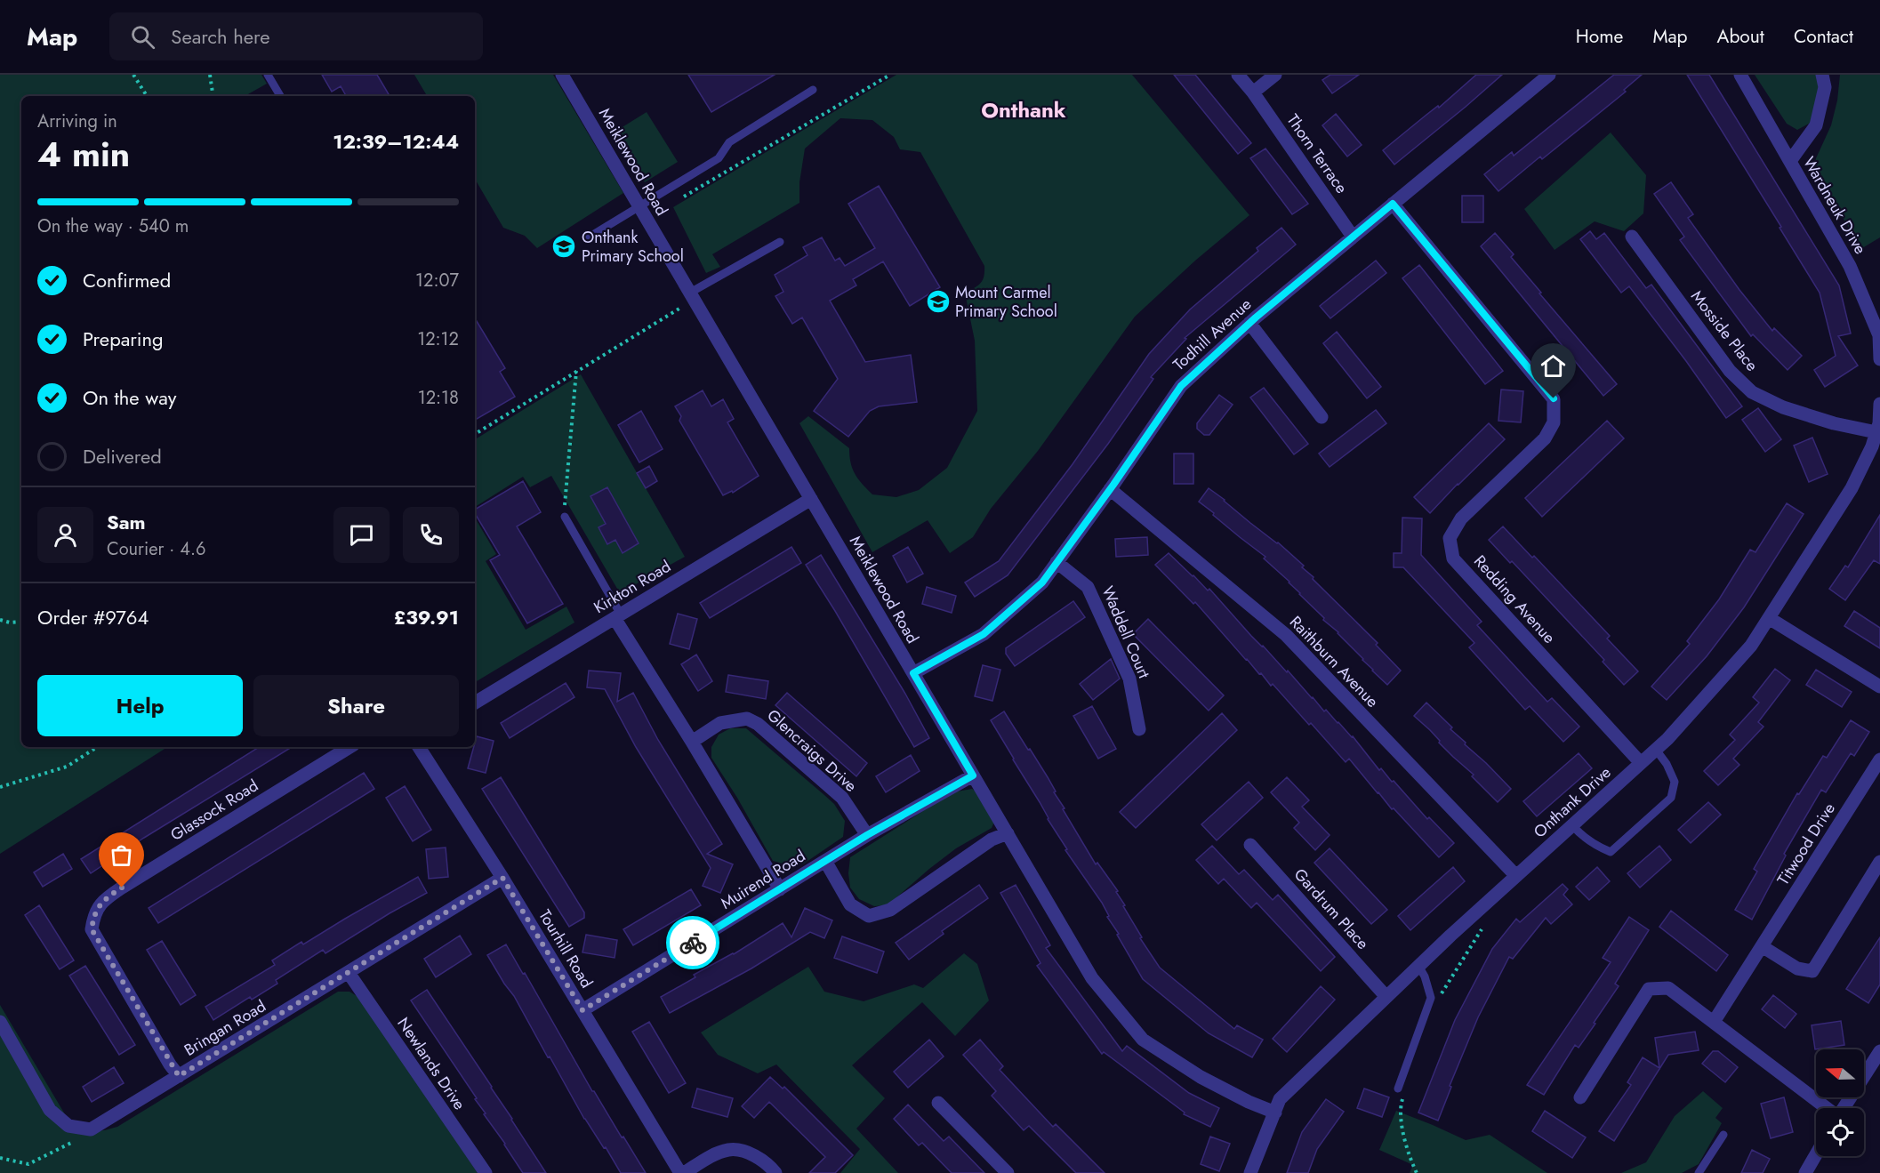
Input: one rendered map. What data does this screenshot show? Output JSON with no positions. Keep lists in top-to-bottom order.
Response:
{
  "streets": {
    "street": [
      "Thorn Terrace",
      "Meiklewood Road",
      "Wardneuk Drive",
      "Mosside Place",
      "Todhill Avenue",
      "Kirkton Road",
      "Redding Avenue",
      "Waddell Court",
      "Raithburn Avenue",
      "Glencraigs Drive",
      "Onthank Drive",
      "Glassock Road",
      "Titwood Drive",
      "Muirend Road",
      "Gardrum Place",
      "Tourhill Road",
      "Bringan Road",
      "Newlands Drive"
    ]
  },
  "crossings": [
    ["Thorn Terrace", "Todhill Avenue"],
    ["Meiklewood Road", "Todhill Avenue"],
    ["Meiklewood Road", "Kirkton Road"],
    ["Meiklewood Road", "Onthank Drive"],
    ["Meiklewood Road", "Muirend Road"],
    ["Mosside Place", "Onthank Drive"],
    ["Todhill Avenue", "Redding Avenue"],
    ["Todhill Avenue", "Waddell Court"],
    ["Todhill Avenue", "Raithburn Avenue"],
    ["Redding Avenue", "Onthank Drive"],
    ["Raithburn Avenue", "Onthank Drive"],
    ["Glencraigs Drive", "Muirend Road"],
    ["Onthank Drive", "Gardrum Place"],
    ["Glassock Road", "Bringan Road"],
    ["Muirend Road", "Tourhill Road"],
    ["Tourhill Road", "Bringan Road"],
    ["Bringan Road", "Newlands Drive"]
  ],
  "districts": ["Onthank"],
  "places": {
    "school or university": ["Onthank Primary School", "Mount Carmel Primary School"]
  },
  "north": "left",
  "page": {
    "header": "Map",
    "search": "Search here",
    "nav": [
      "Home",
      "Map",
      "About",
      "Contact"
    ],
    "heading": ["4 min", "Arriving in", "12:39–12:44"],
    "panel": [
      "Sam",
      "Courier · 4.6",
      "Order #9764",
      "£39.91"
    ],
    "bar": "On the way · 540 m",
    "list": [
      ["Confirmed", "12:07"],
      ["Preparing", "12:12"],
      ["On the way", "12:18"],
      "Delivered"
    ],
    "buttons": ["Help", "Share"]
  }
}
